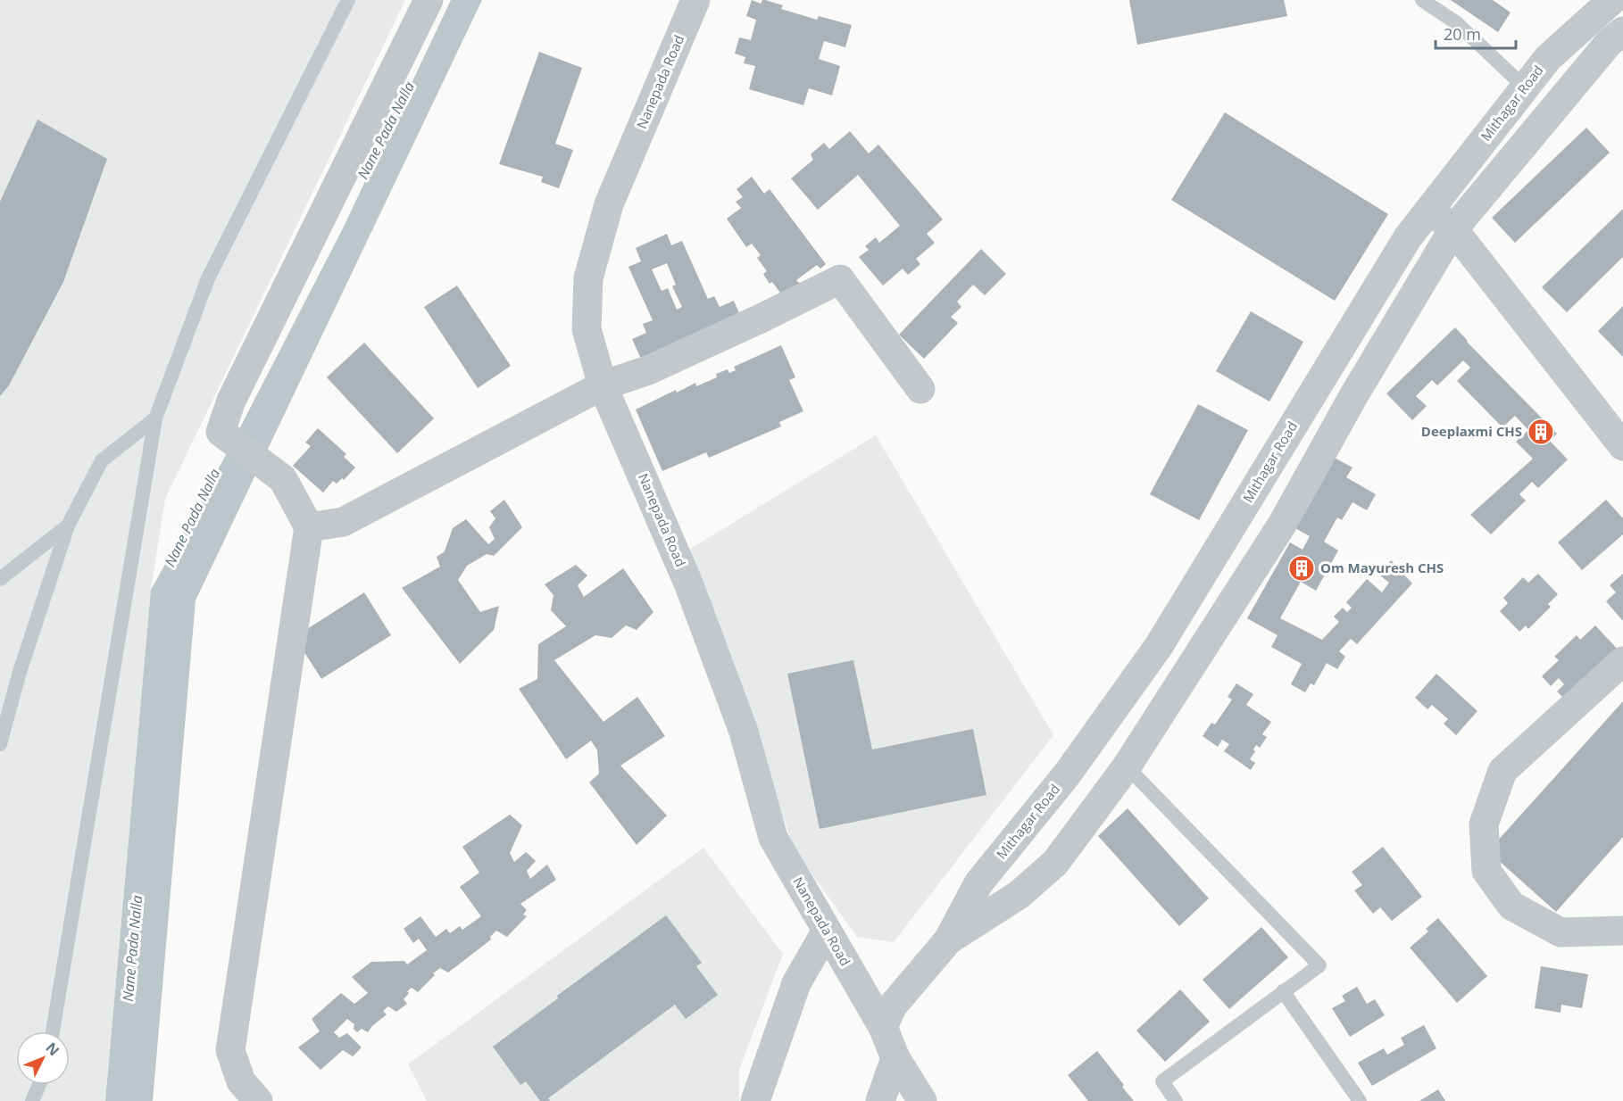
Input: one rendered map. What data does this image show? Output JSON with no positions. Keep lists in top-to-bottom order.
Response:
{
  "streets": {
    "street": ["Nanepada Road", "Mithagar Road"]
  },
  "crossings": [
    ["Nanepada Road", "Mithagar Road"]
  ],
  "water": ["Nane Pada Nalla"],
  "places": {
    "building": ["Deeplaxmi CHS", "Om Mayuresh CHS"]
  },
  "scale_bar": "20 m",
  "north": "top right"
}
